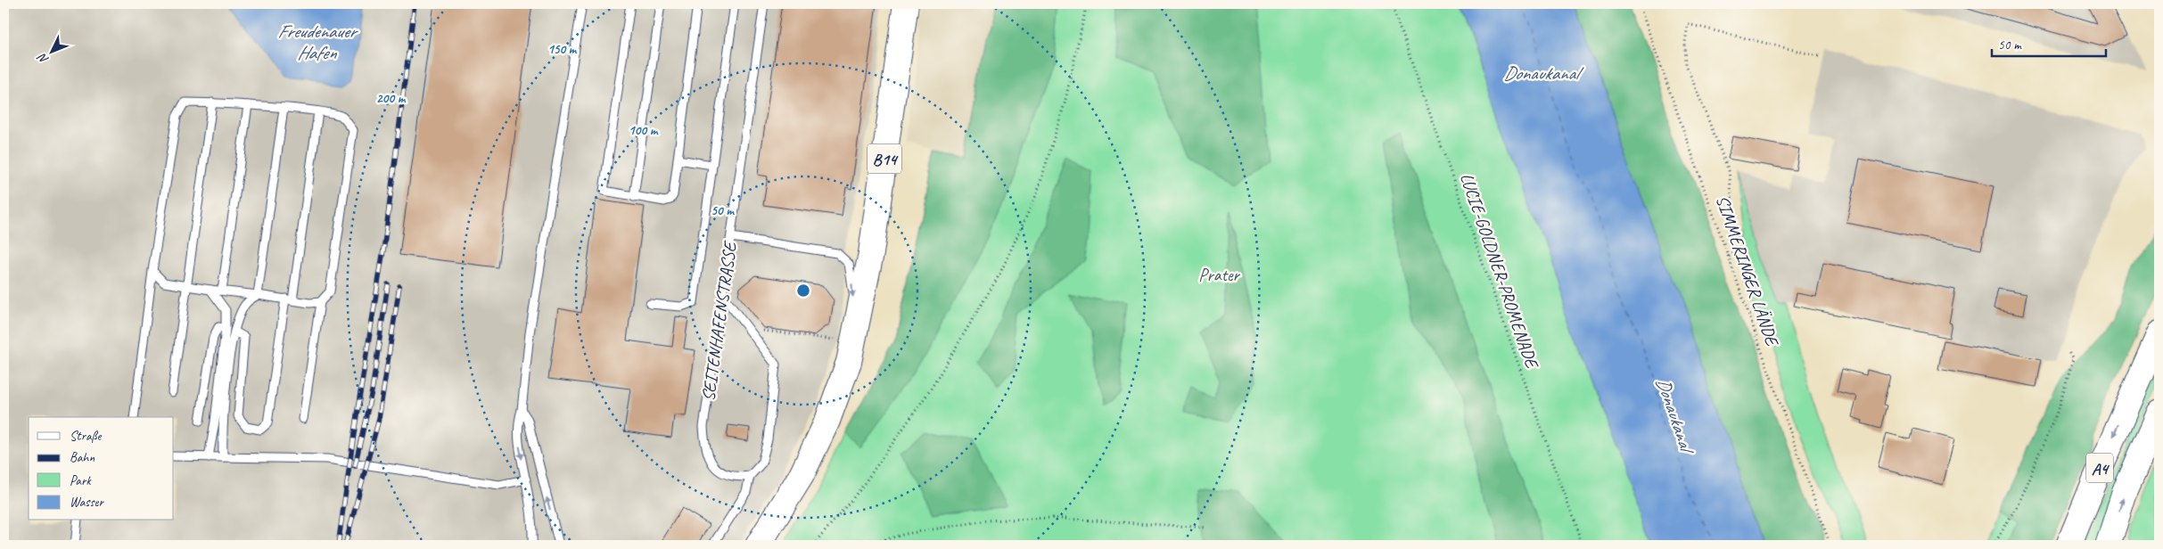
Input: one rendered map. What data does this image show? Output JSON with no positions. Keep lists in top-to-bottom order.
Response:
{
  "streets": {
    "main road": ["B14", "A4"],
    "lane": ["SEITENHAFENSTRASSE"],
    "path": ["LUCIE-GOLDNER-PROMENADE", "SIMMERINGER LÄNDE"]
  },
  "water": ["Freudenauer Hafen", "Donaukanal"],
  "parks": ["Prater"],
  "legend": [
    "Straße",
    "Bahn",
    "Park",
    "Wasser"
  ],
  "scale_bar": "50 m",
  "north": "bottom left",
  "rings": [
    "150 m",
    "200 m",
    "100 m",
    "50 m"
  ]
}
